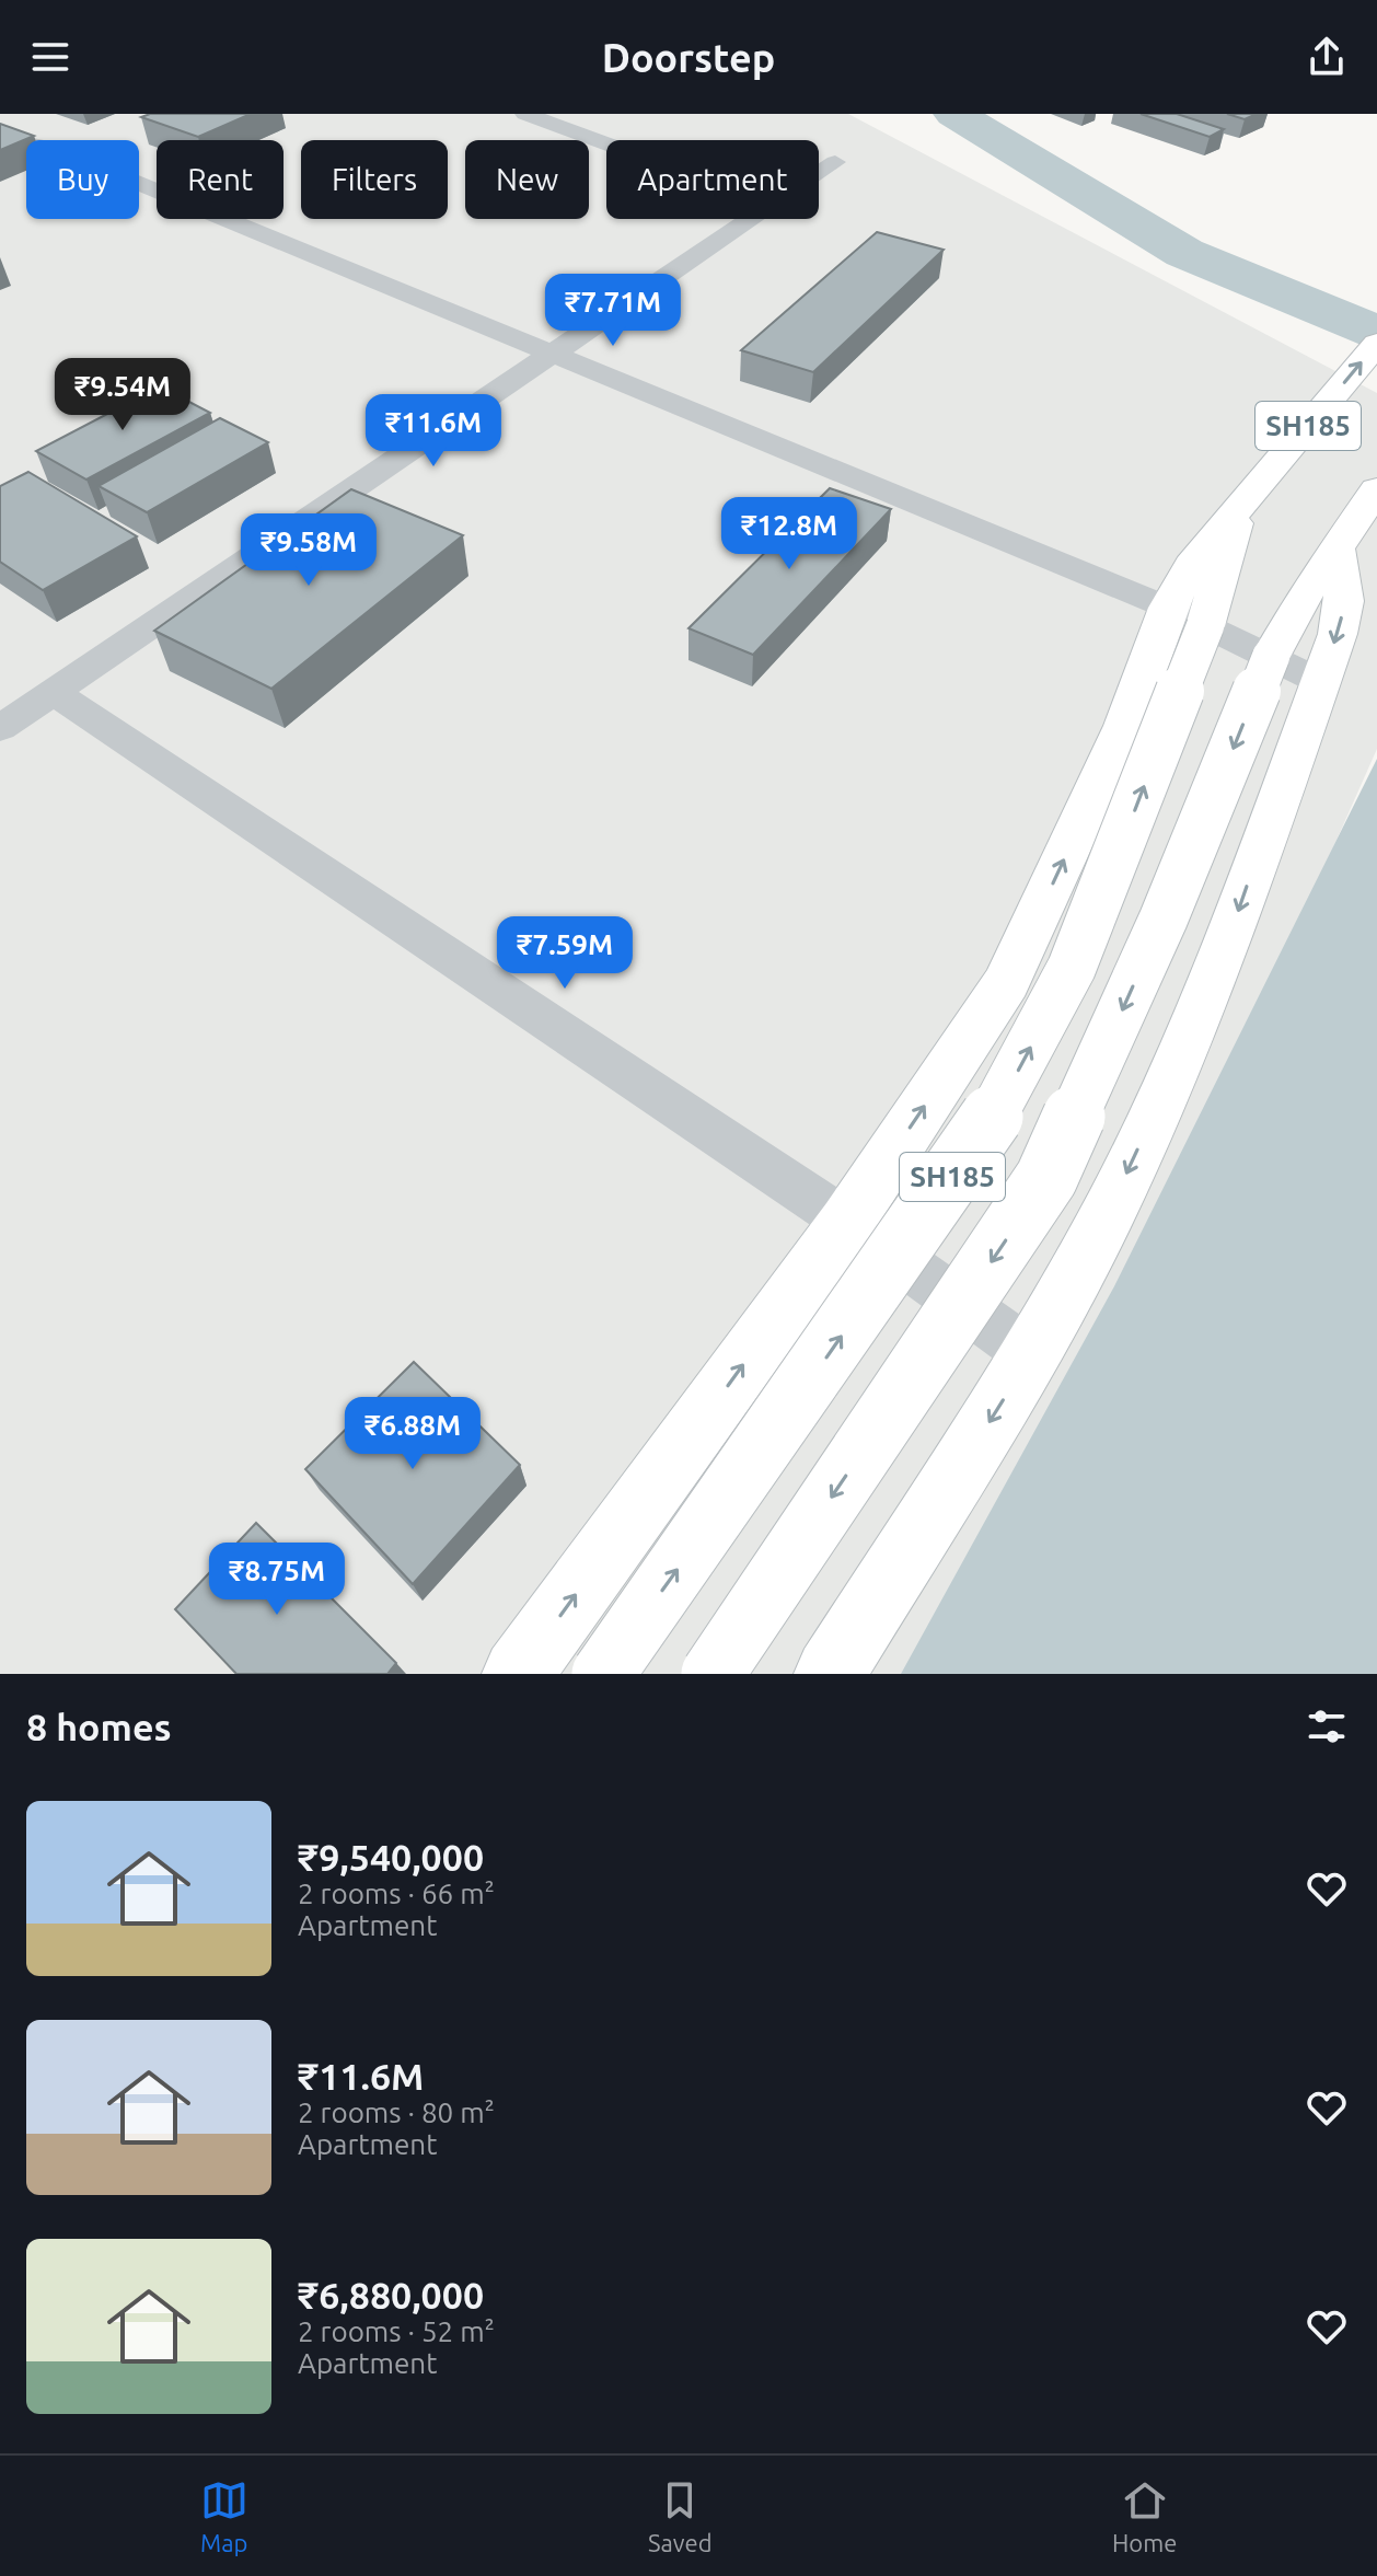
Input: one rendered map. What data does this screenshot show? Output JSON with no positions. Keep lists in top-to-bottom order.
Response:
{
  "streets": {
    "main road": ["SH185"]
  },
  "page": {
    "header": "Doorstep",
    "chip": [
      "Buy",
      "Rent",
      "Filters",
      "New",
      "Apartment"
    ],
    "price": [
      "₹7.71M",
      "₹9.54M",
      "₹11.6M",
      "₹12.8M",
      "₹9.58M",
      "₹7.59M",
      "₹6.88M",
      "₹8.75M"
    ],
    "heading": "8 homes",
    "list": [
      {
        "name": "₹9,540,000",
        "note": "2 rooms · 66 m² · Apartment"
      },
      {
        "name": "₹11.6M",
        "note": "2 rooms · 80 m² · Apartment"
      },
      {
        "name": "₹6,880,000",
        "note": "2 rooms · 52 m² · Apartment"
      }
    ],
    "tabs": ["Map", "Saved", "Home"]
  }
}
